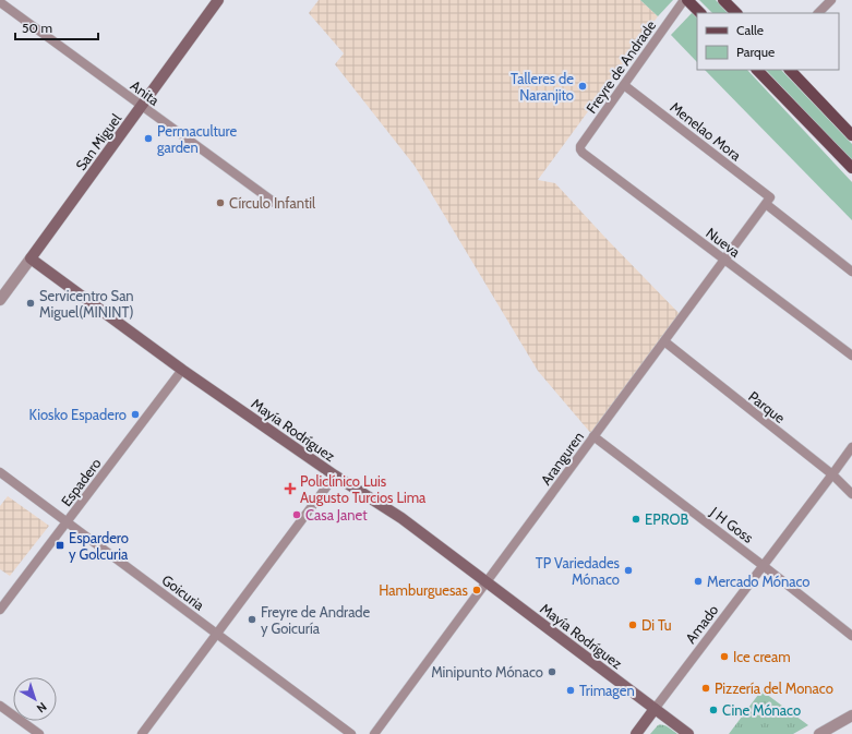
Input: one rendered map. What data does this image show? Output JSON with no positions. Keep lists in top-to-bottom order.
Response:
{
  "streets": {
    "main road": ["San Miguel", "Mayía Rodríguez", "Amado"],
    "street": [
      "Freyre de Andrade",
      "Anita",
      "Menelao Mora",
      "Nueva",
      "Parque",
      "Aranguren",
      "Espadero",
      "J H Goss",
      "Goicuria"
    ]
  },
  "crossings": [
    ["Freyre de Andrade", "Menelao Mora"],
    ["Freyre de Andrade", "Nueva"],
    ["Anita", "San Miguel"],
    ["Menelao Mora", "Aranguren"],
    ["San Miguel", "Mayía Rodríguez"],
    ["Nueva", "Aranguren"],
    ["Parque", "Aranguren"],
    ["Parque", "Amado"],
    ["Mayía Rodríguez", "Aranguren"],
    ["Mayía Rodríguez", "Espadero"],
    ["Mayía Rodríguez", "Amado"],
    ["Aranguren", "J H Goss"],
    ["Espadero", "Goicuria"],
    ["J H Goss", "Amado"]
  ],
  "places": {
    "other": [
      "Talleres de Naranjito",
      "Permaculture garden",
      "Círculo Infantil",
      "Servicentro San Miguel(MININT)",
      "Kiosko Espadero",
      "Casa Janet",
      "EPROB",
      "TP Variedades Mónaco",
      "Mercado Mónaco",
      "Hamburguesas",
      "Freyre de Andrade y Goicuría",
      "Di Tu",
      "Ice cream",
      "Minipunto Mónaco",
      "Pizzería del Monaco",
      "Trimagen",
      "Cine Mónaco"
    ],
    "health": ["Policlínico Luis Augusto Turcios Lima"],
    "transit": ["Espardero y Golcuria"]
  },
  "legend": ["Calle", "Parque"],
  "scale_bar": "50 m",
  "north": "bottom right"
}
